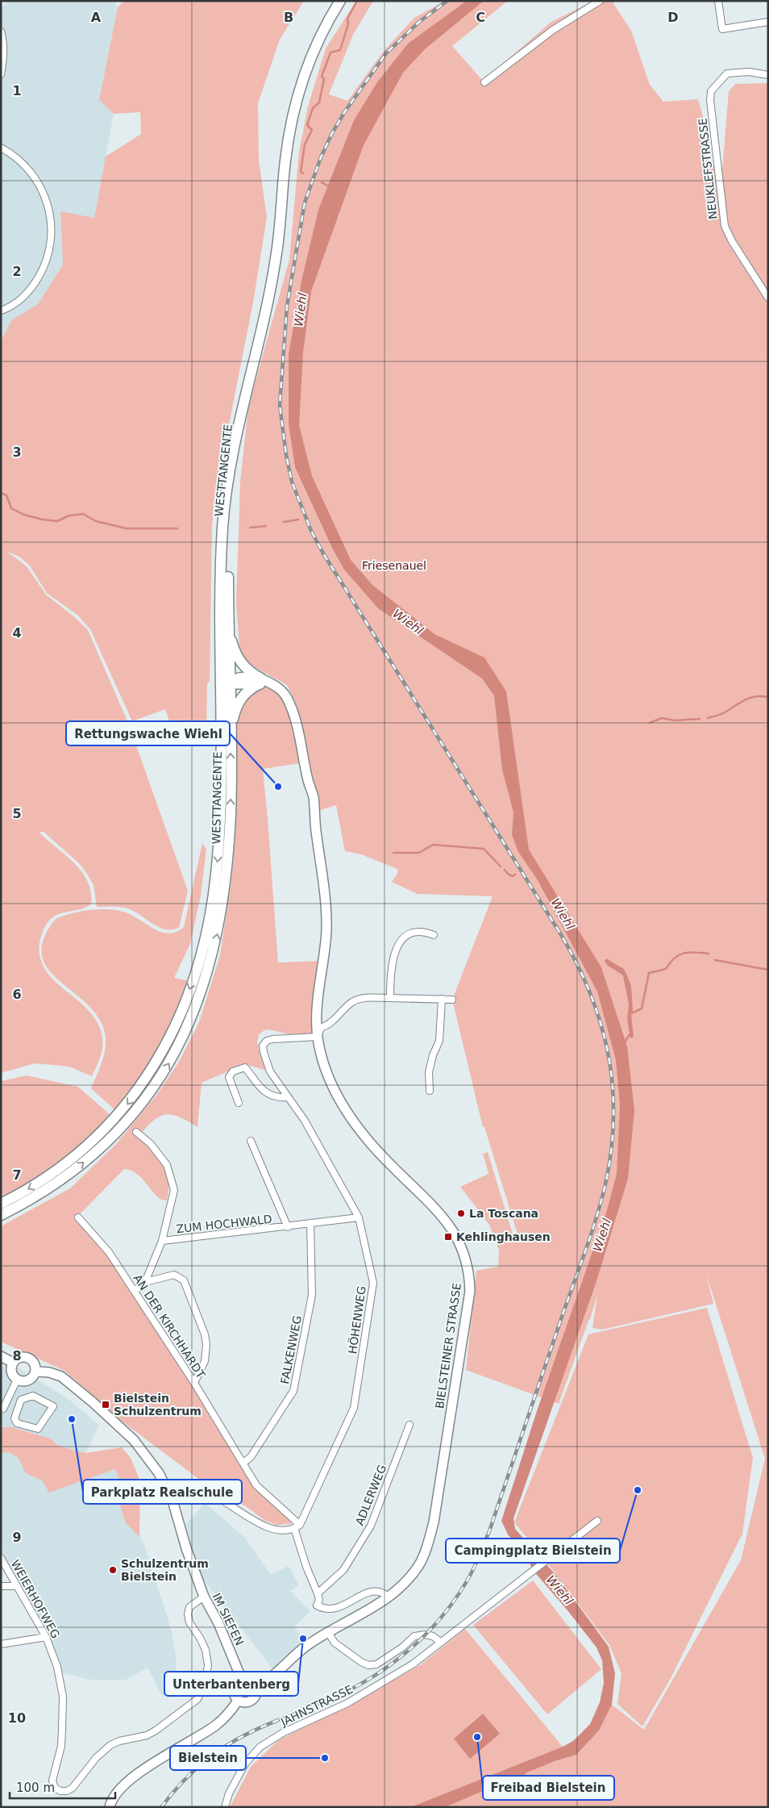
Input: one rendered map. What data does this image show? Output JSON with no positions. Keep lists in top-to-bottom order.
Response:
{
  "streets": {
    "main road": ["WESTTANGENTE", "BIELSTEINER STRASSE", "IM SIEFEN"],
    "street": [
      "NEUKLEFSTRASSE",
      "ZUM HOCHWALD",
      "HÖHENWEG",
      "AN DER KIRCHHARDT",
      "FALKENWEG",
      "ADLERWEG",
      "WEIERHOFWEG",
      "JAHNSTRASSE"
    ]
  },
  "crossings": [
    ["ZUM HOCHWALD", "HÖHENWEG"],
    ["ZUM HOCHWALD", "AN DER KIRCHHARDT"],
    ["ZUM HOCHWALD", "FALKENWEG"],
    ["HÖHENWEG", "AN DER KIRCHHARDT"],
    ["HÖHENWEG", "BIELSTEINER STRASSE"],
    ["AN DER KIRCHHARDT", "FALKENWEG"],
    ["BIELSTEINER STRASSE", "IM SIEFEN"],
    ["WEIERHOFWEG", "IM SIEFEN"]
  ],
  "water": ["Wiehl"],
  "parks": ["Friesenauel"],
  "places": {
    "other": [
      "Rettungswache Wiehl",
      "La Toscana",
      "Parkplatz Realschule",
      "Campingplatz Bielstein",
      "Schulzentrum Bielstein",
      "Unterbantenberg",
      "Freibad Bielstein",
      "Bielstein"
    ],
    "transit": ["Kehlinghausen", "Bielstein Schulzentrum"]
  },
  "scale_bar": "100 m",
  "grid": {
    "columns": [
      "A",
      "B",
      "C",
      "D"
    ],
    "rows": [
      "1",
      "2",
      "3",
      "4",
      "5",
      "6",
      "7",
      "8",
      "9",
      "10"
    ]
  }
}
